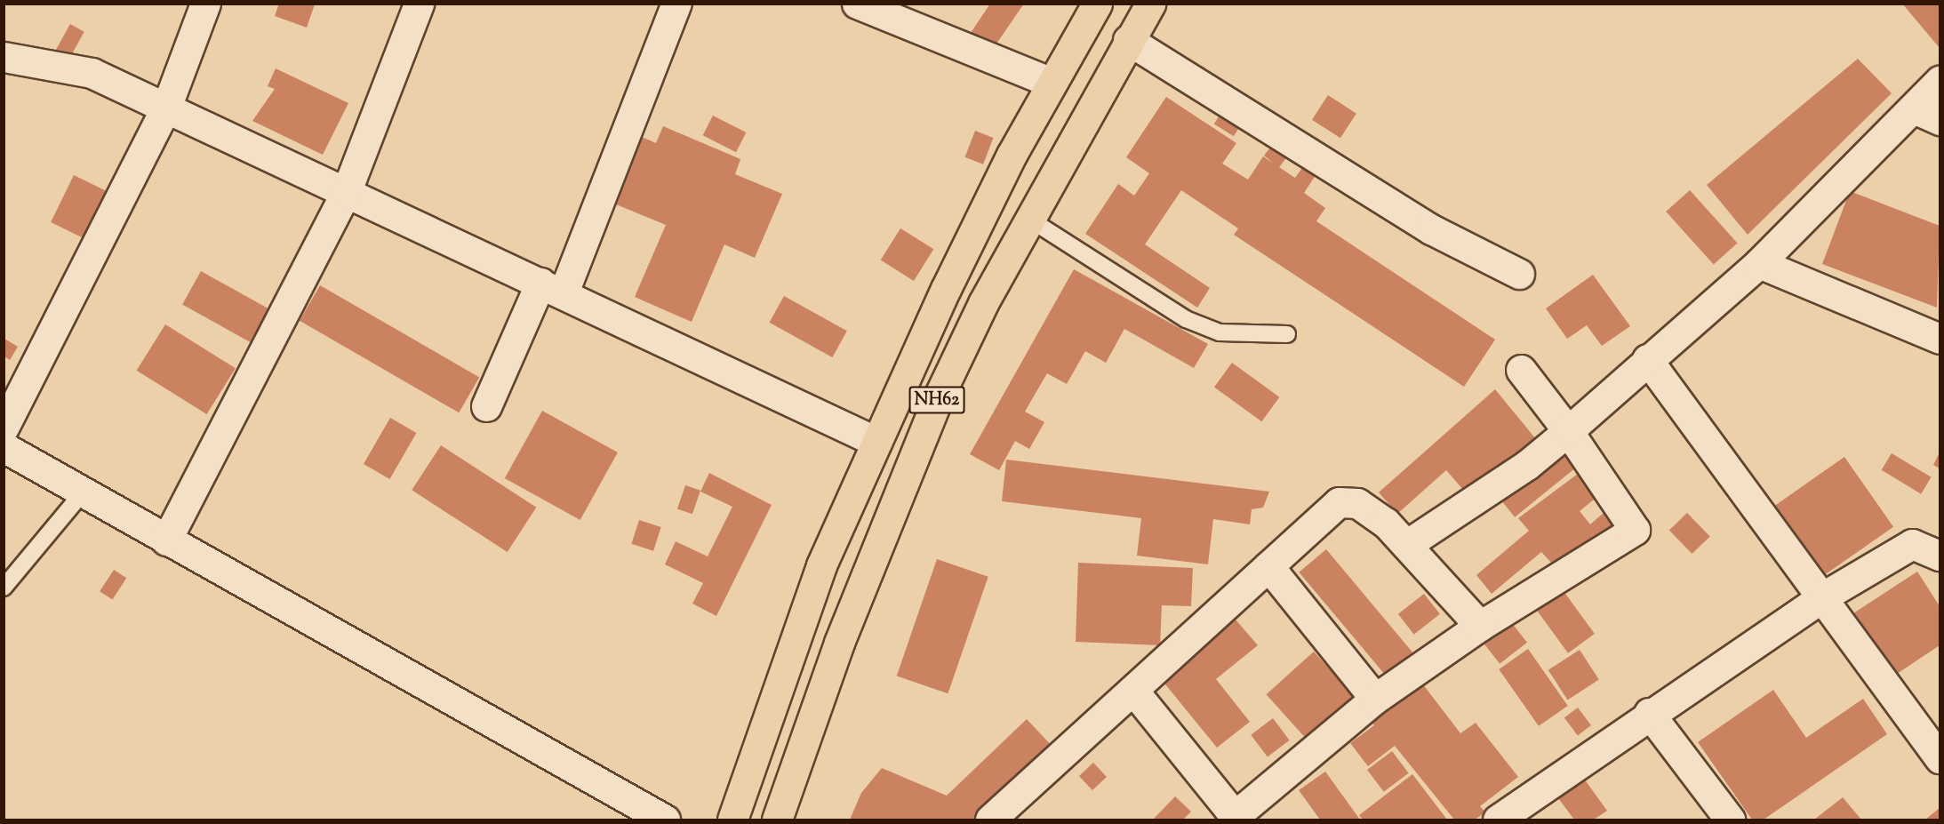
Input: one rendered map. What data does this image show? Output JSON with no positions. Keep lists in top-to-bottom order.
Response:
{
  "streets": {
    "highway": ["NH62"]
  }
}
